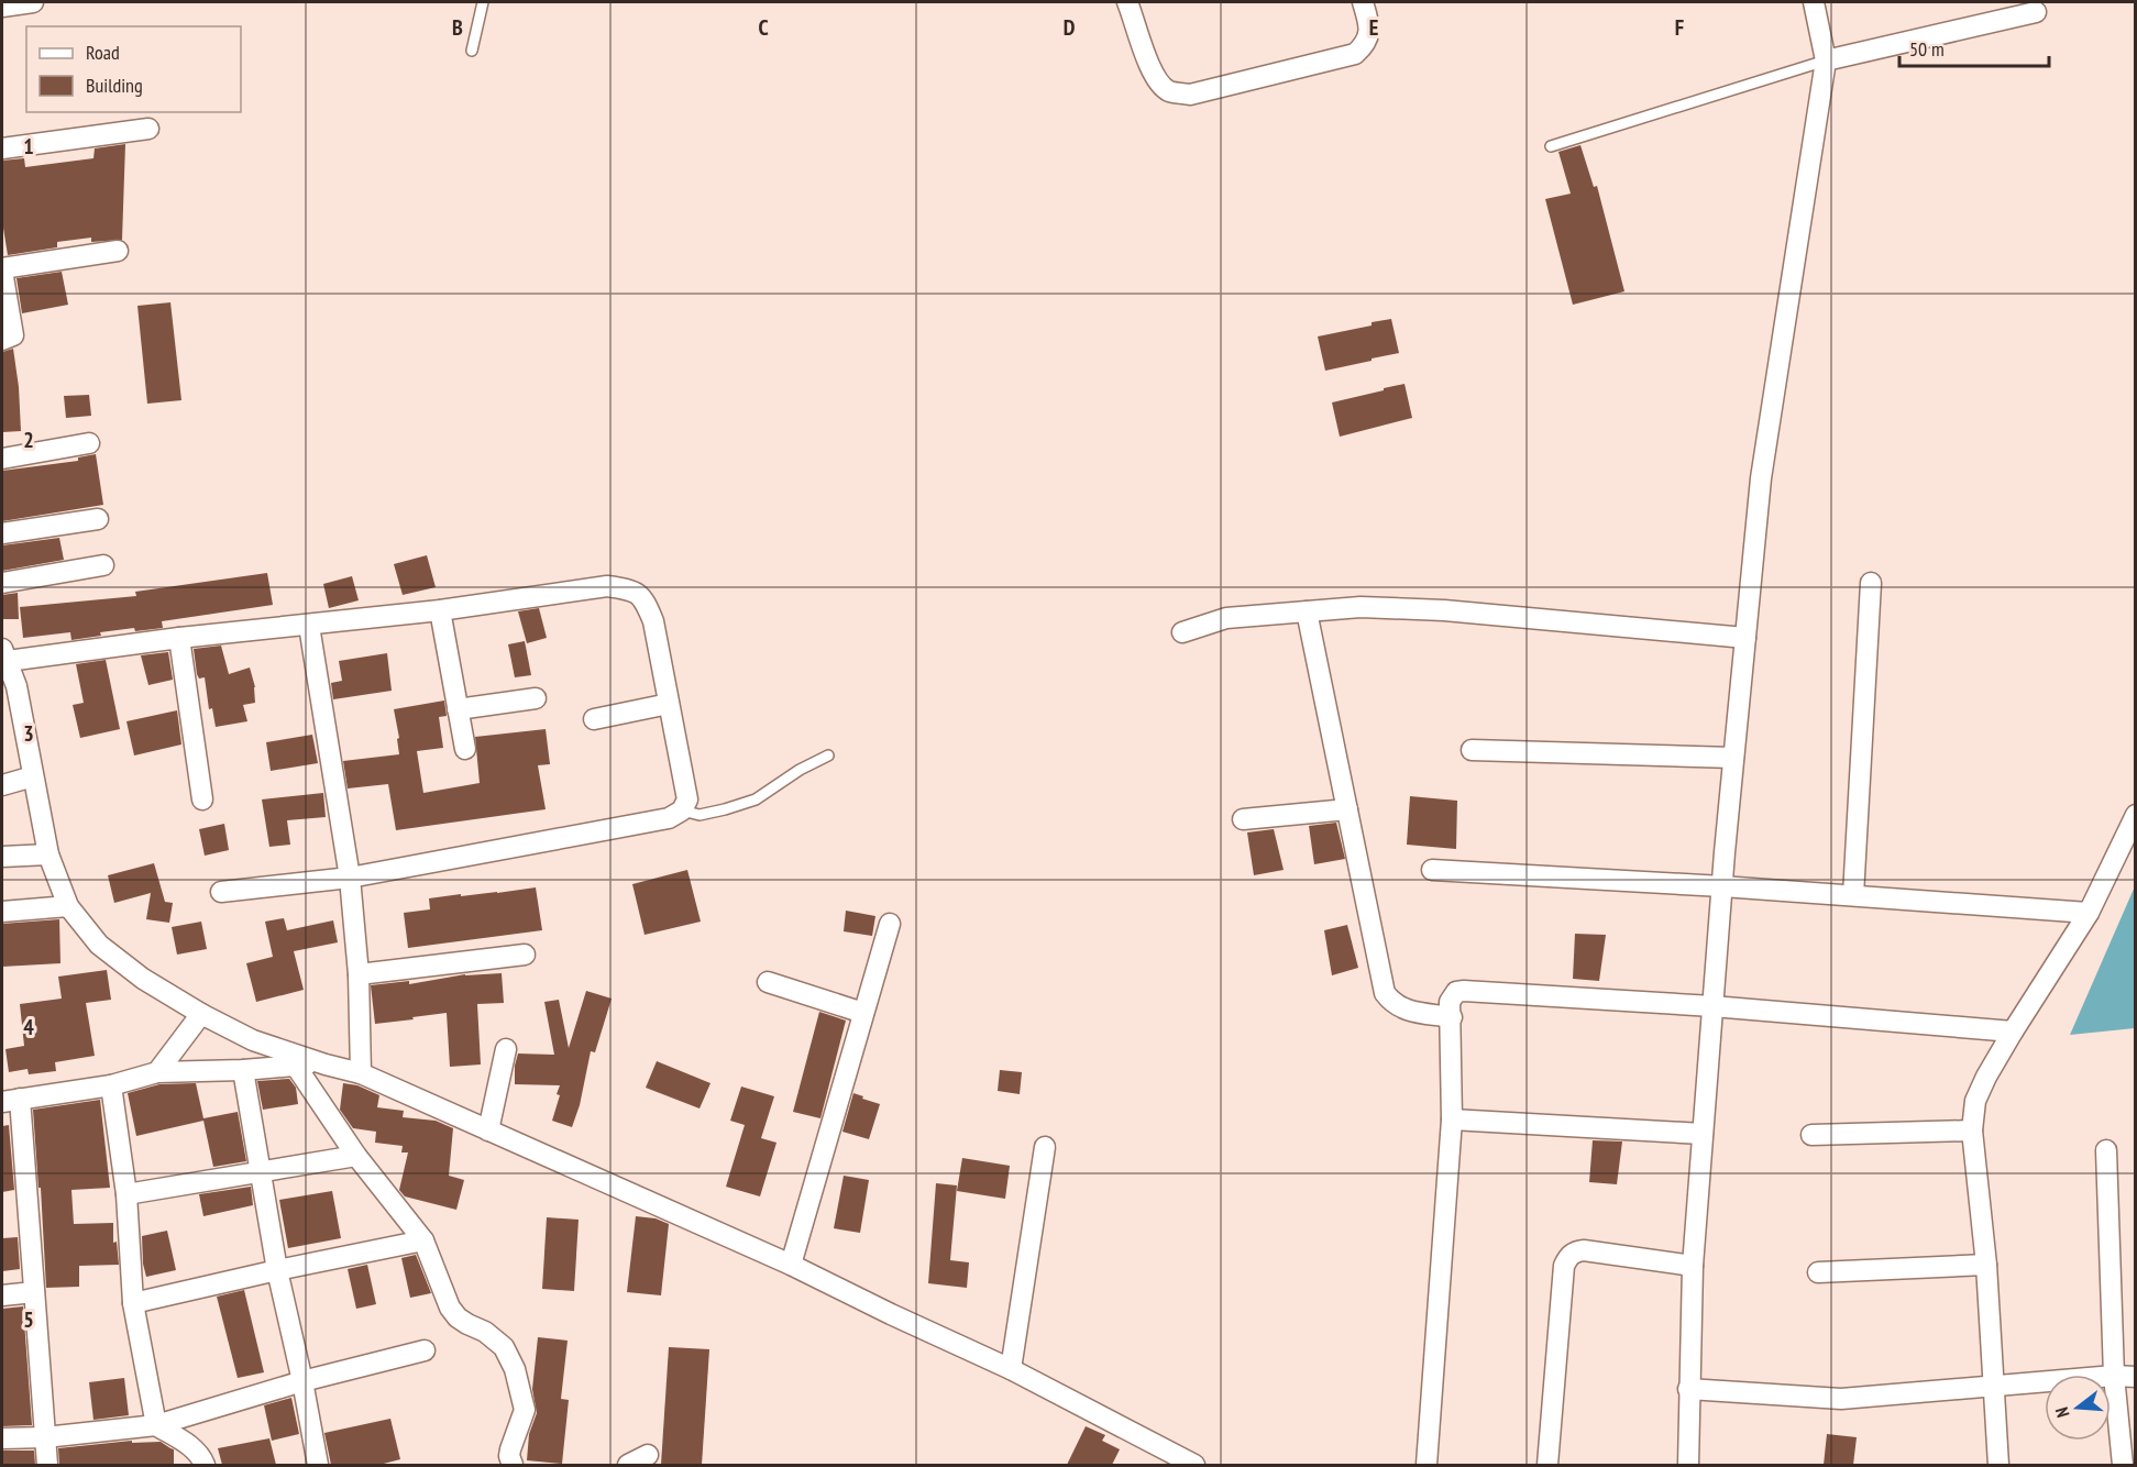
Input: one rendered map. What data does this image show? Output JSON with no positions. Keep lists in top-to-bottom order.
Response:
{
  "legend": ["Road", "Building"],
  "scale_bar": "50 m",
  "north": "left",
  "grid": {
    "columns": [
      "B",
      "C",
      "D",
      "E",
      "F"
    ],
    "rows": [
      "1",
      "2",
      "3",
      "4",
      "5"
    ]
  }
}
